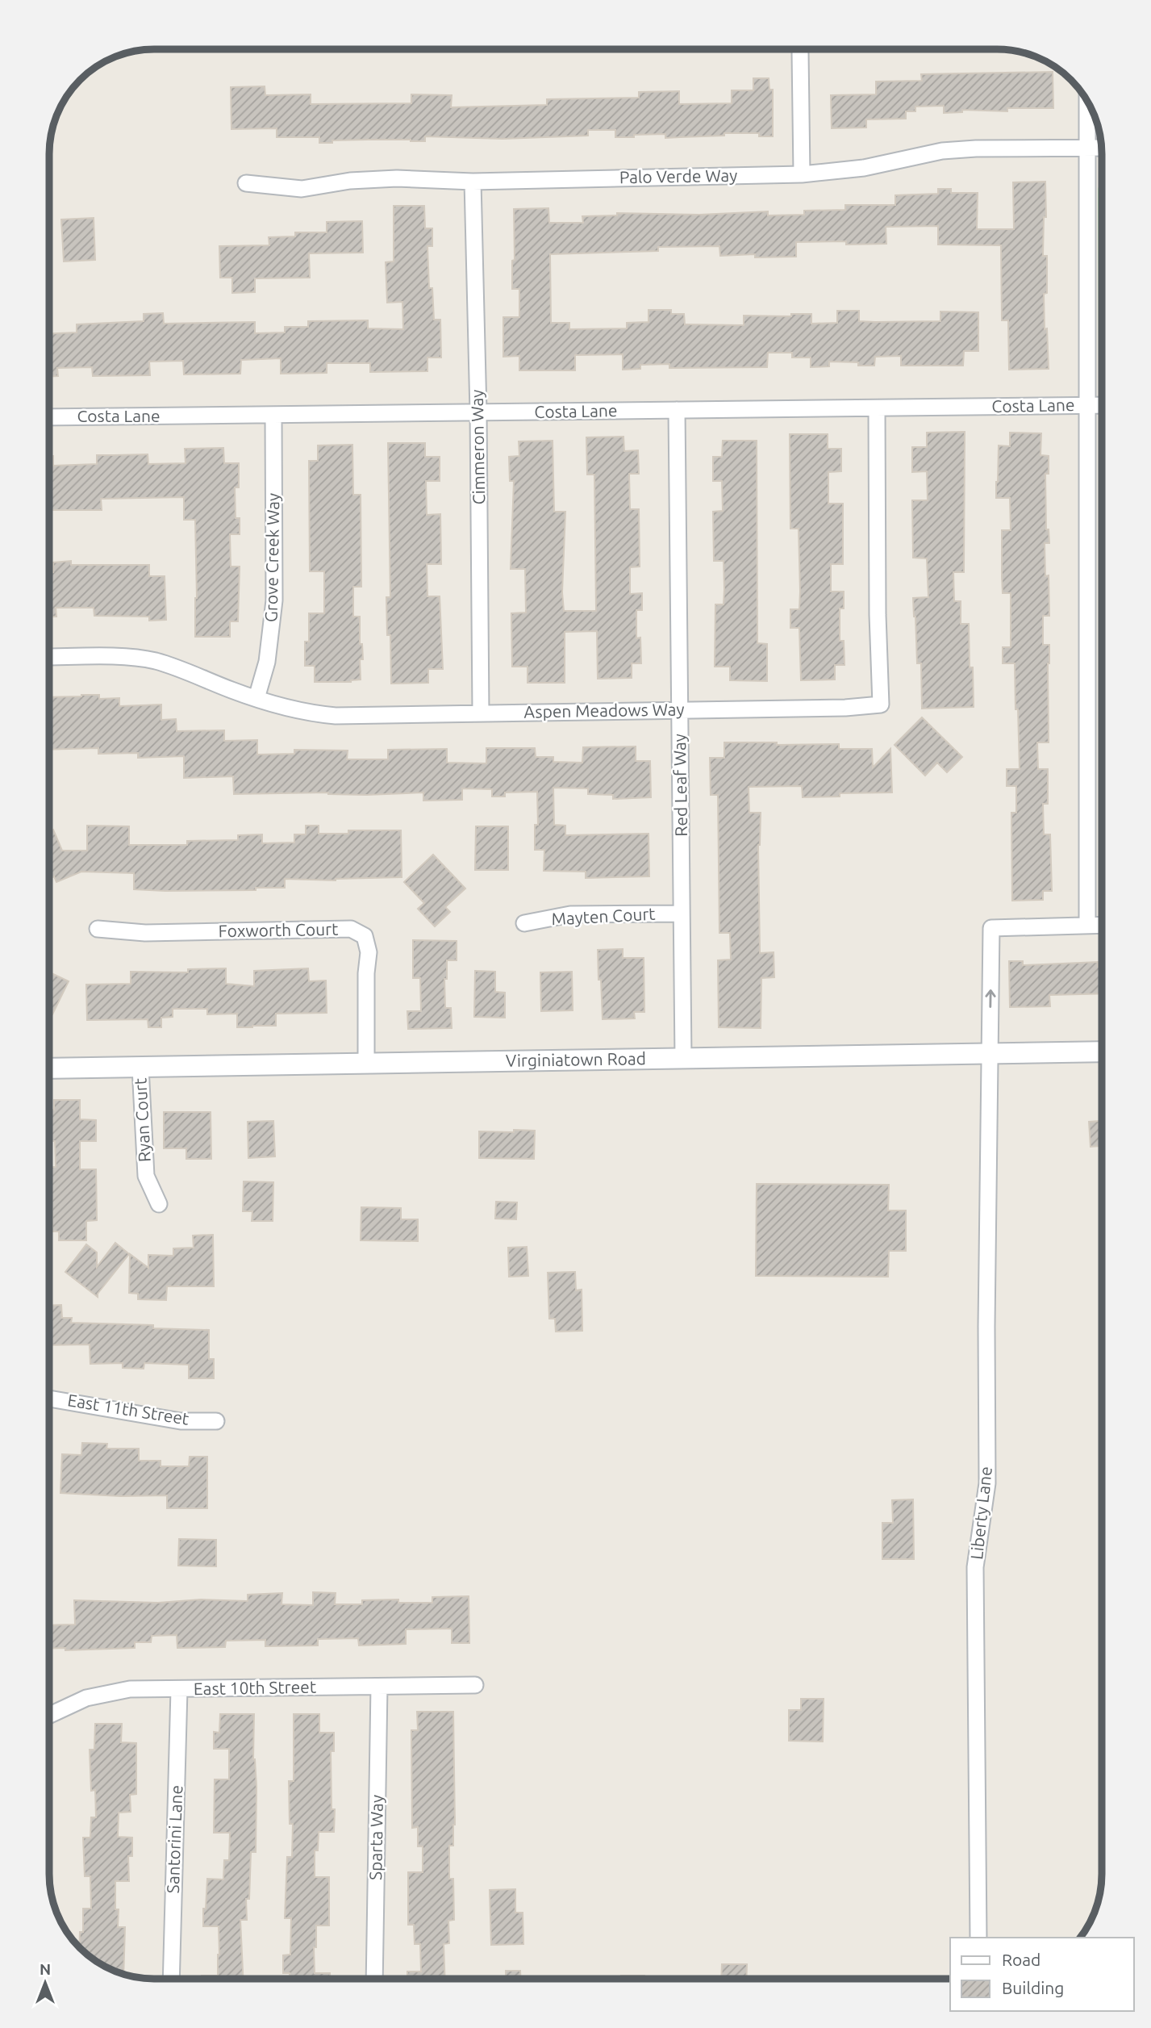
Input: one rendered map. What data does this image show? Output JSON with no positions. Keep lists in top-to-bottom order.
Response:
{
  "streets": {
    "street": [
      "Palo Verde Way",
      "Costa Lane",
      "Cimmeron Way",
      "Grove Creek Way",
      "Aspen Meadows Way",
      "Red Leaf Way",
      "Mayten Court",
      "Foxworth Court",
      "Virginiatown Road",
      "Ryan Court",
      "East 11th Street",
      "Liberty Lane",
      "East 10th Street",
      "Sparta Way",
      "Santorini Lane"
    ]
  },
  "crossings": [
    ["Palo Verde Way", "Cimmeron Way"],
    ["Costa Lane", "Cimmeron Way"],
    ["Costa Lane", "Grove Creek Way"],
    ["Costa Lane", "Aspen Meadows Way"],
    ["Costa Lane", "Red Leaf Way"],
    ["Cimmeron Way", "Aspen Meadows Way"],
    ["Grove Creek Way", "Aspen Meadows Way"],
    ["Aspen Meadows Way", "Red Leaf Way"],
    ["Red Leaf Way", "Mayten Court"],
    ["Red Leaf Way", "Virginiatown Road"],
    ["Foxworth Court", "Virginiatown Road"],
    ["Virginiatown Road", "Ryan Court"],
    ["Virginiatown Road", "Liberty Lane"],
    ["East 10th Street", "Sparta Way"],
    ["East 10th Street", "Santorini Lane"]
  ],
  "legend": ["Road", "Building"],
  "north": "top"
}
